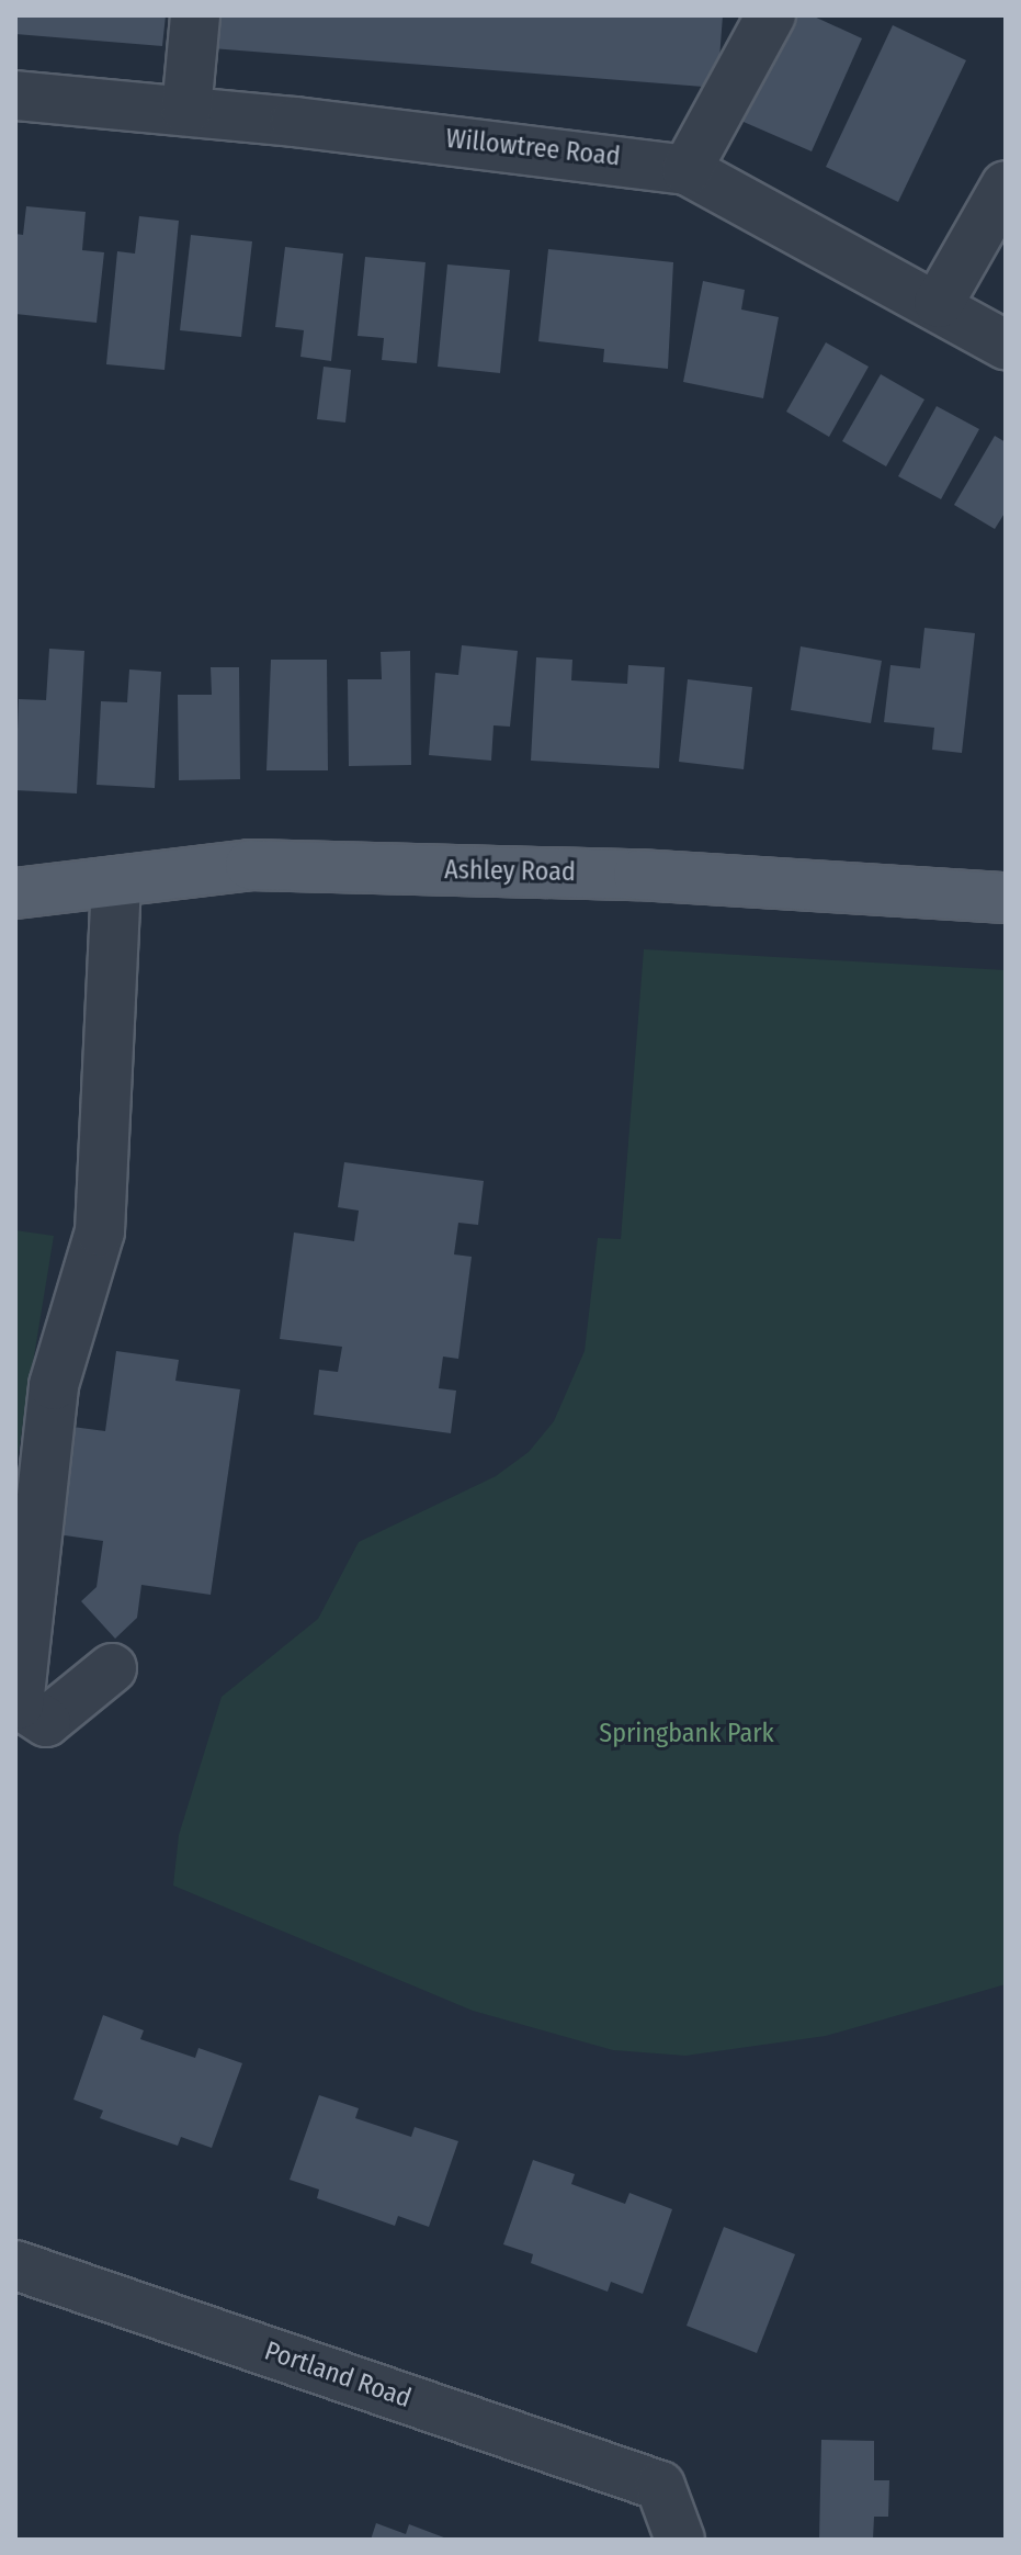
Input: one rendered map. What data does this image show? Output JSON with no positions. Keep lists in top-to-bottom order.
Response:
{
  "streets": {
    "main road": ["Ashley Road"],
    "street": ["Willowtree Road", "Portland Road"]
  },
  "parks": ["Springbank Park"]
}
